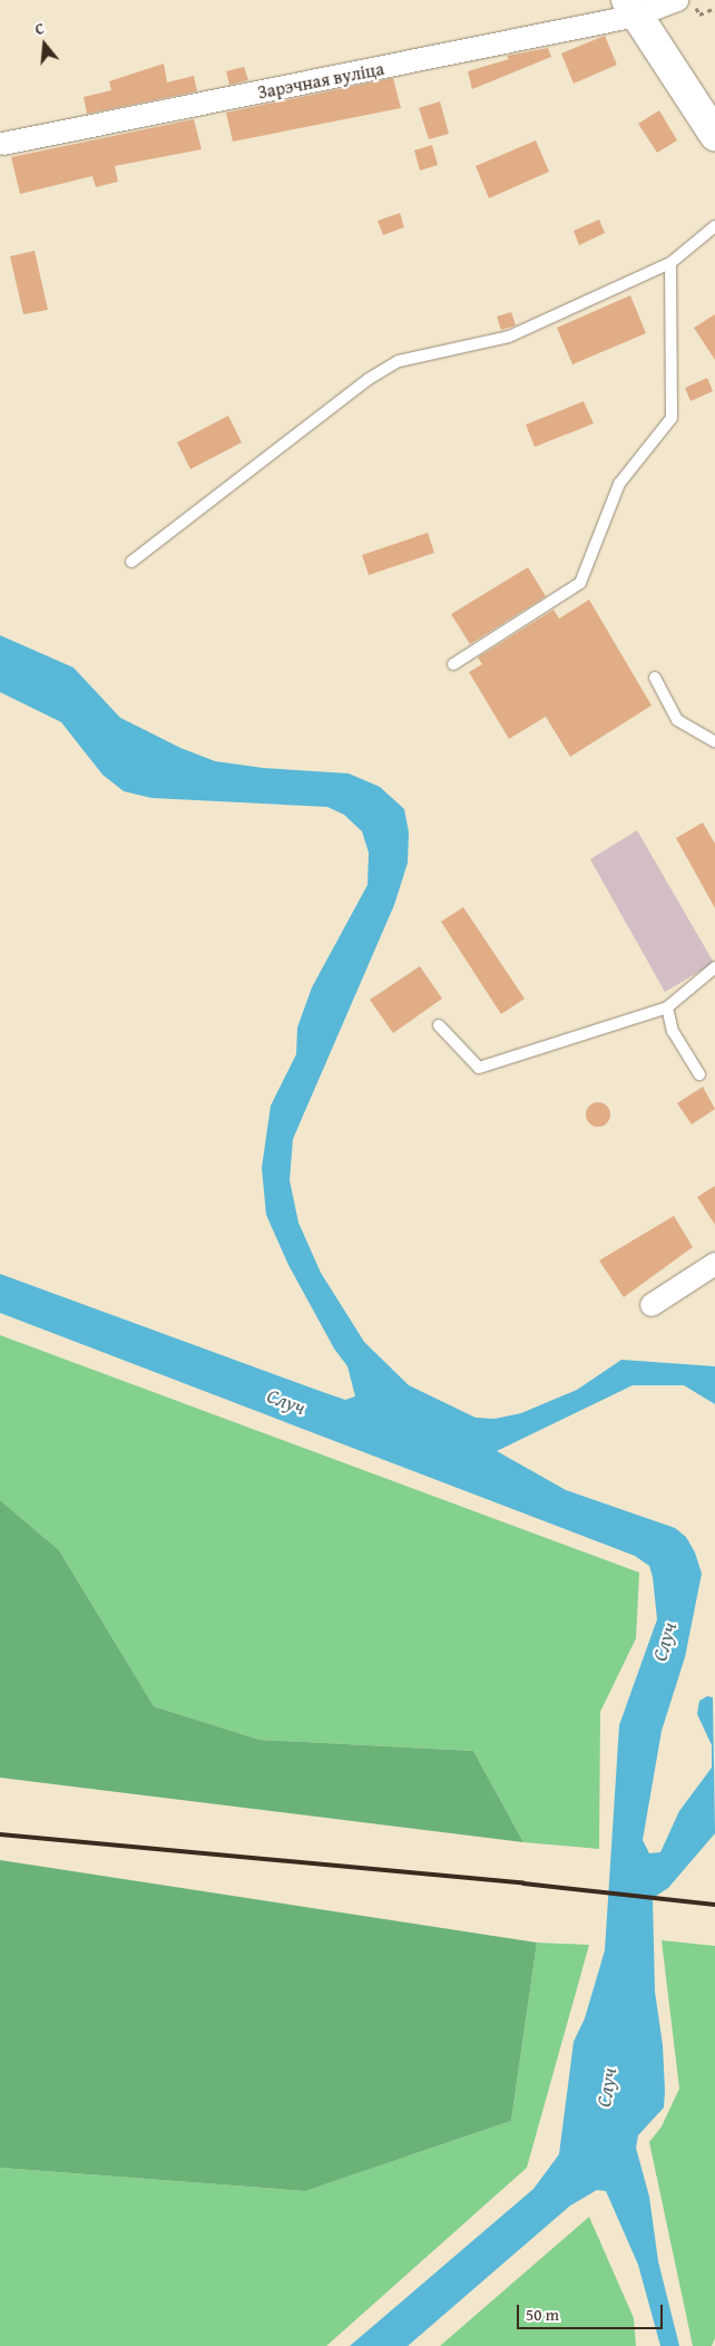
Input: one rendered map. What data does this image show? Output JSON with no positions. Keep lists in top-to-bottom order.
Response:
{
  "streets": {
    "street": ["Зарэчная вуліца"]
  },
  "water": ["Случ"],
  "scale_bar": "50 m",
  "north": "top"
}
